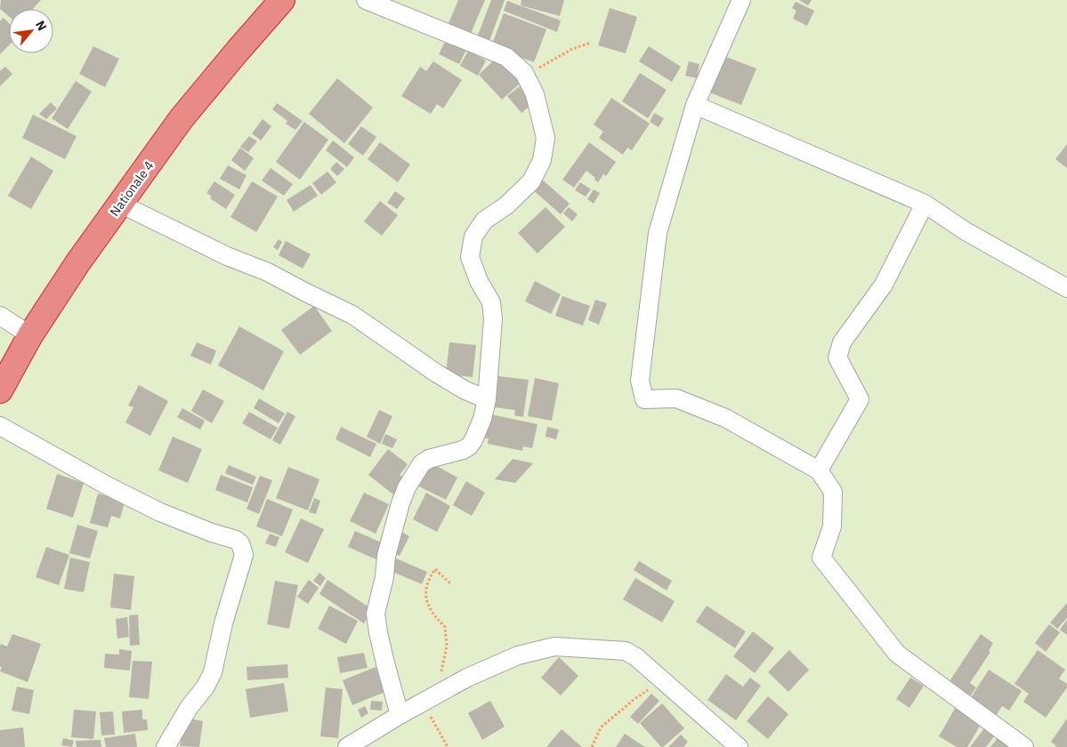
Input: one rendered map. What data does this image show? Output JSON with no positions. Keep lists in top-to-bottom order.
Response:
{
  "streets": {
    "highway": ["Nationale 4"]
  },
  "north": "top right"
}
